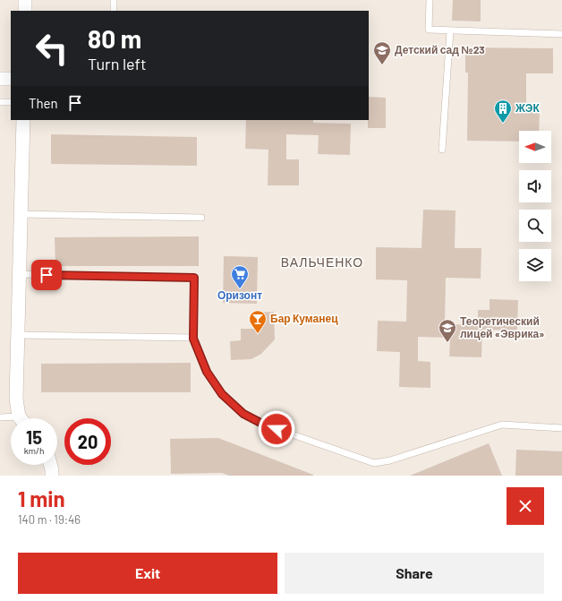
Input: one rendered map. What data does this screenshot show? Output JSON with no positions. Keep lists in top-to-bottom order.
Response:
{
  "districts": ["ВАЛЬЧЕНКО"],
  "places": {
    "school or university": ["Детский сад №23", "Теоретический лицей «Эврика»"],
    "building": ["ЖЭК"],
    "supermarket": ["Оризонт"],
    "bar": ["Бар Куманец"]
  },
  "north": "left",
  "page": {
    "turn": ["80 m", "Turn left"],
    "then": "Then",
    "speed": "15 km/h",
    "limit": "20",
    "heading": ["1 min", "140 m · 19:46"],
    "buttons": ["Exit", "Share"]
  }
}
